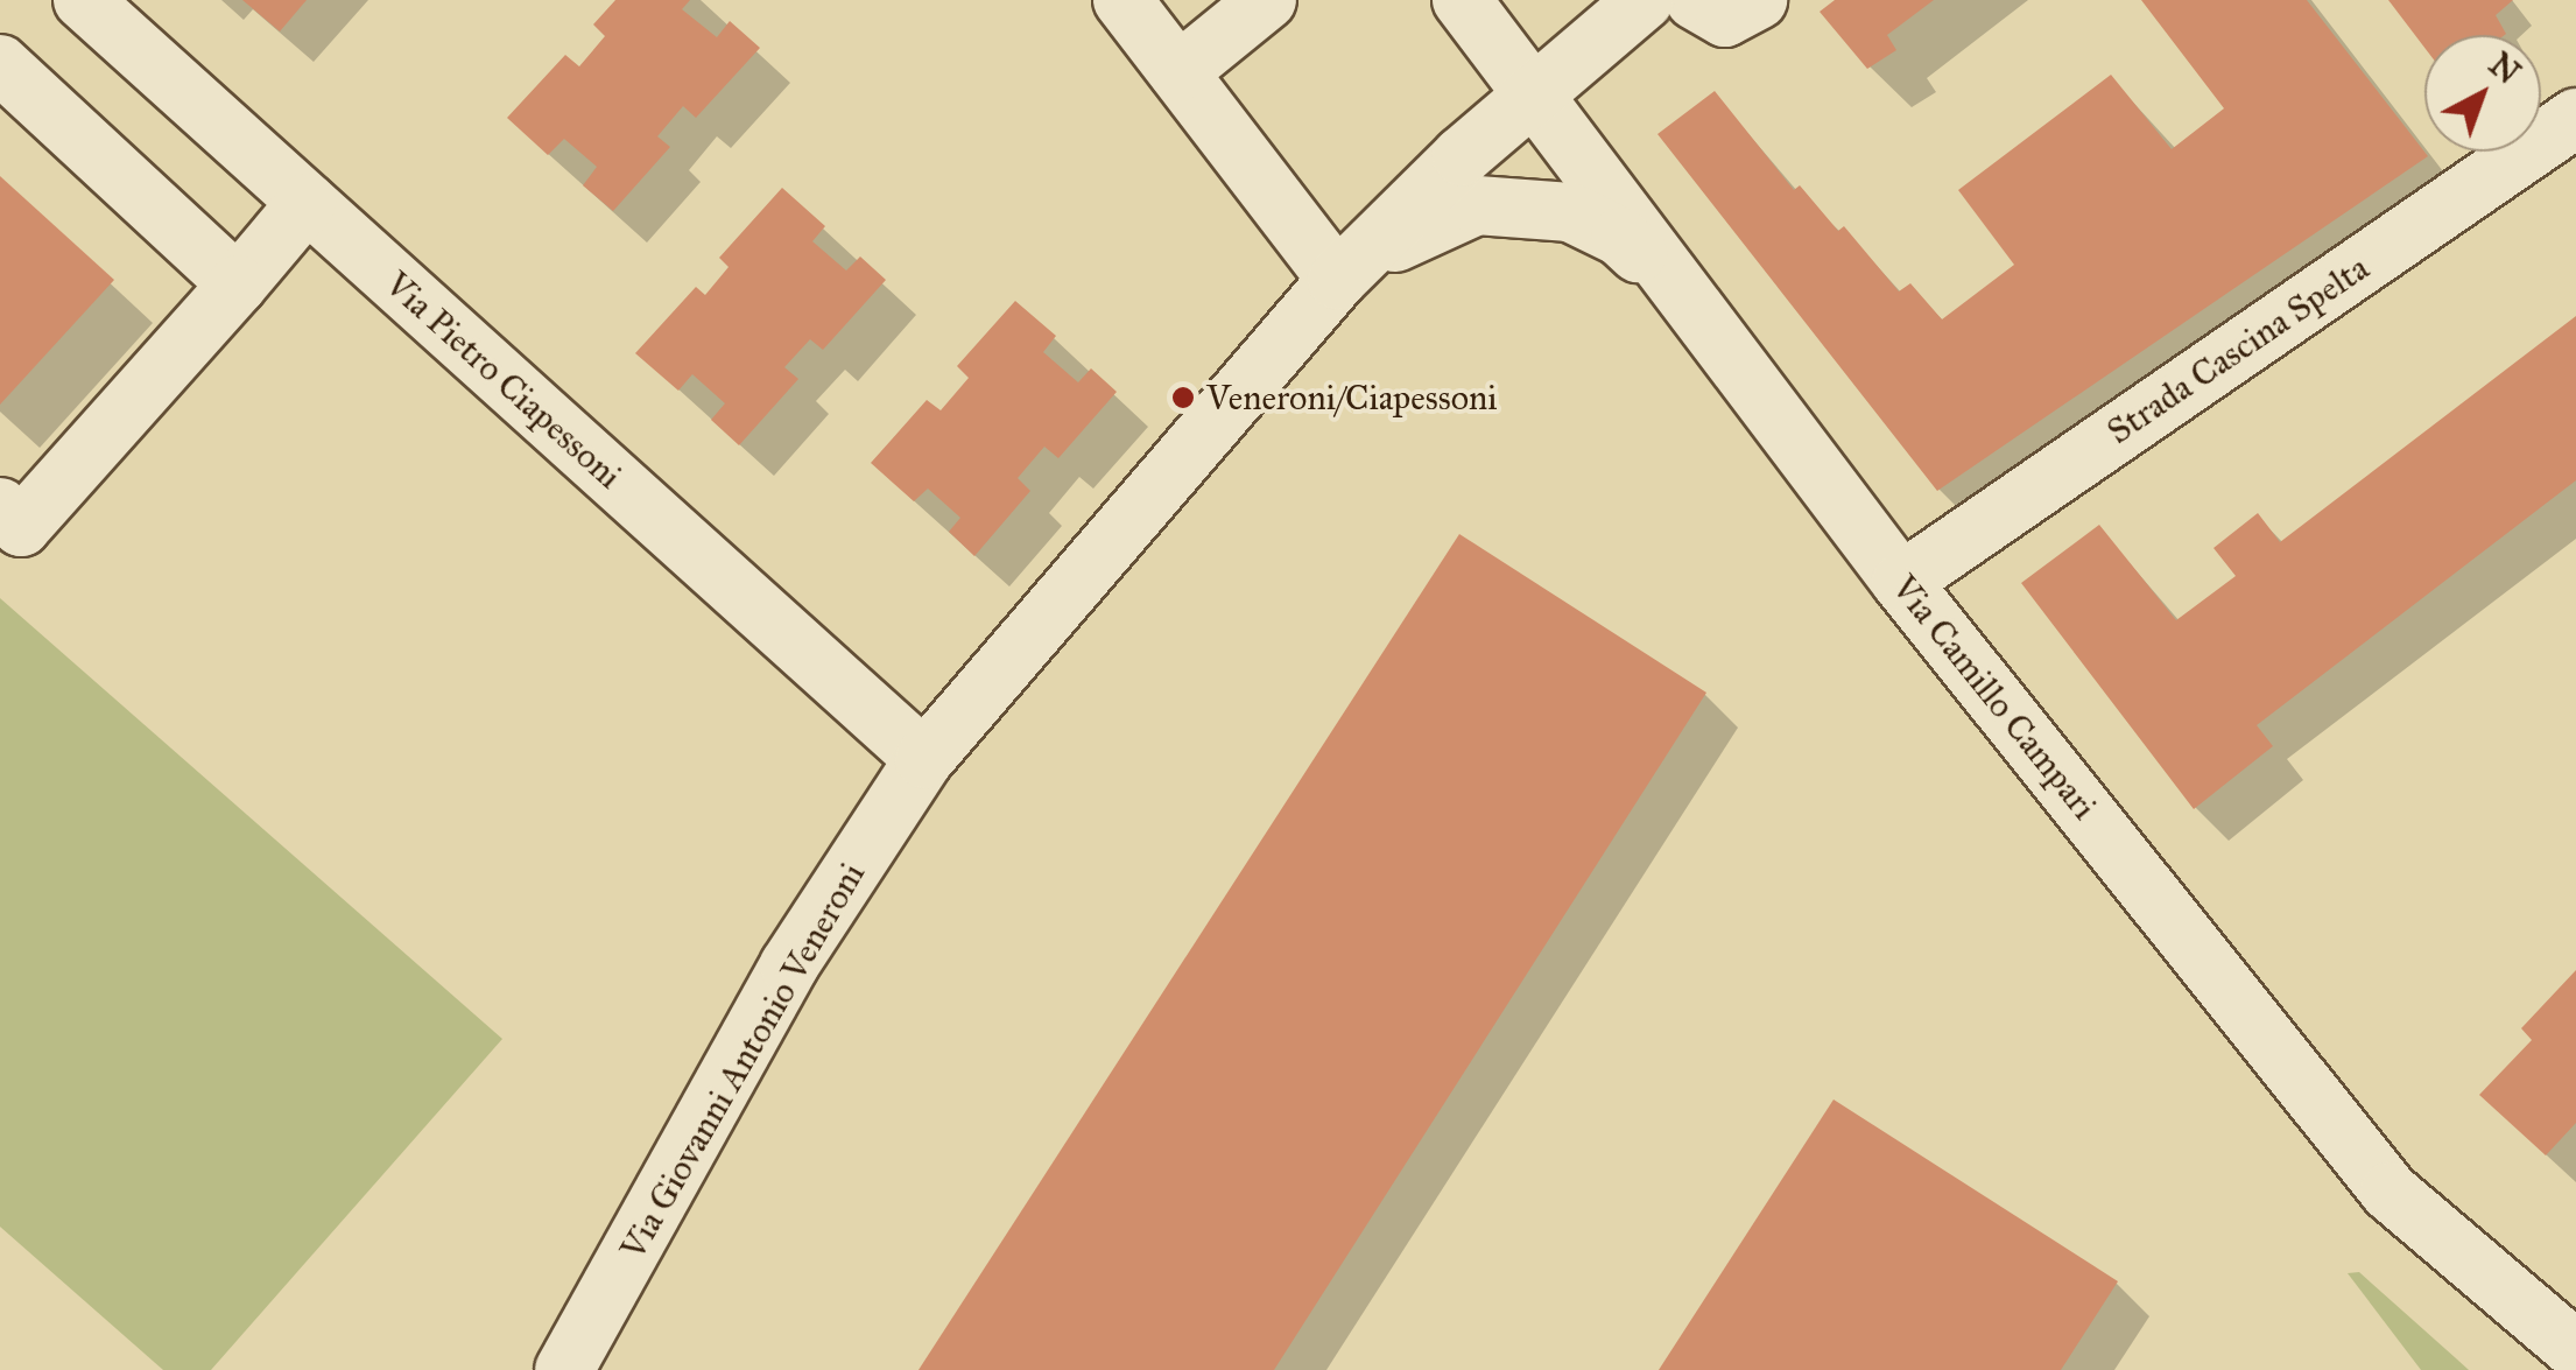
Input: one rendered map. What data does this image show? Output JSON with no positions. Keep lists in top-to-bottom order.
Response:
{
  "streets": {
    "street": [
      "Strada Cascina Spelta",
      "Via Pietro Ciapessoni",
      "Via Camillo Campari",
      "Via Giovanni Antonio Veneroni"
    ]
  },
  "crossings": [
    ["Strada Cascina Spelta", "Via Camillo Campari"],
    ["Via Pietro Ciapessoni", "Via Giovanni Antonio Veneroni"],
    ["Via Camillo Campari", "Via Giovanni Antonio Veneroni"]
  ],
  "places": ["Veneroni/Ciapessoni"],
  "north": "top right"
}
